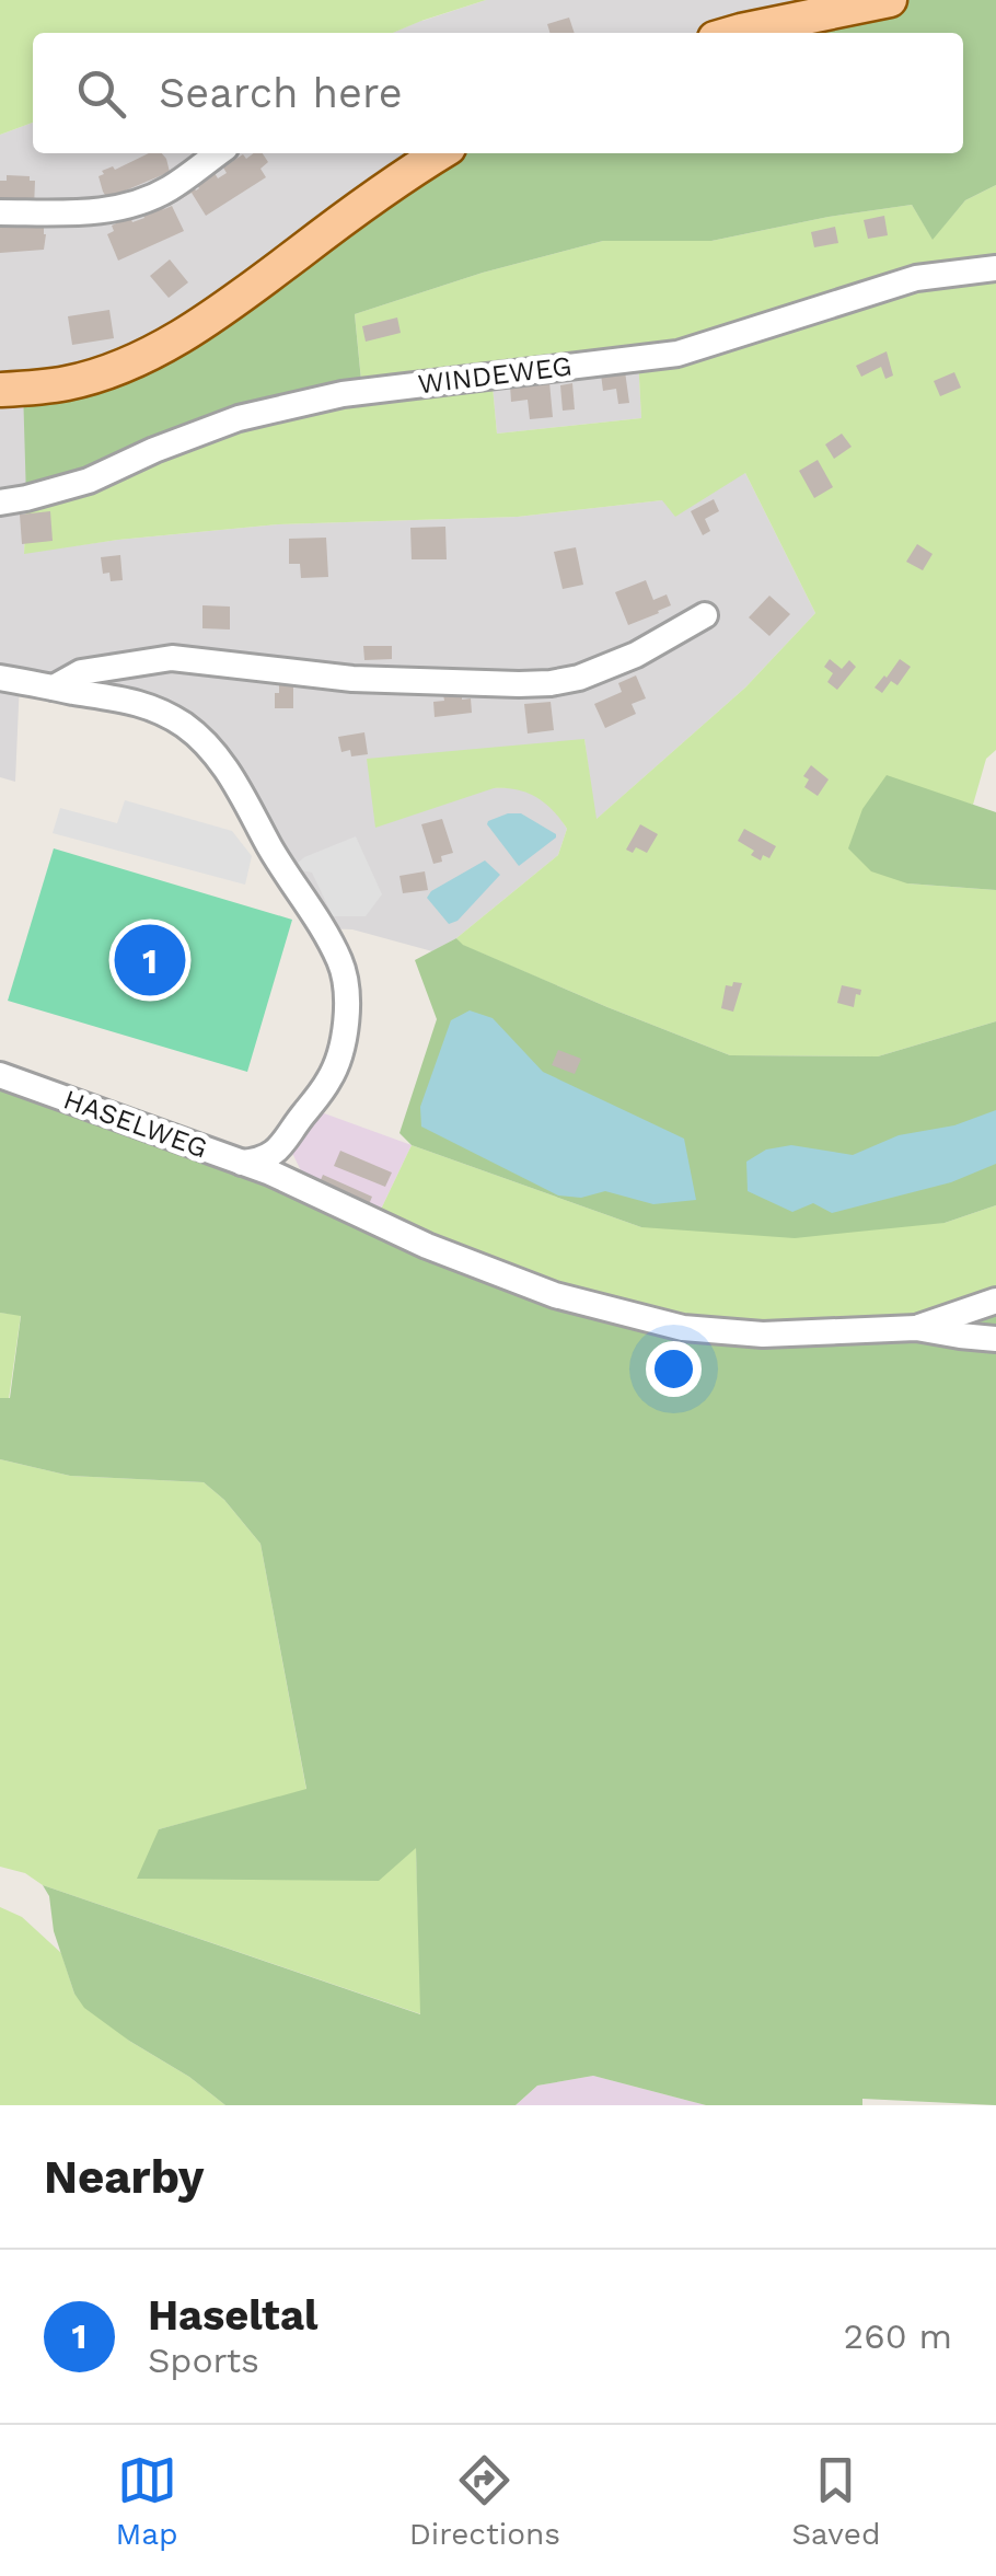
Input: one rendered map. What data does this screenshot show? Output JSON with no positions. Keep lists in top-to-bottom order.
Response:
{
  "streets": {
    "street": ["WINDEWEG", "HASELWEG"]
  },
  "page": {
    "search": "Search here",
    "pins": "1",
    "heading": "Nearby",
    "list": [
      {
        "mark": "1",
        "name": "Haseltal",
        "note": "Sports",
        "value": "260 m"
      }
    ],
    "nav": ["Map", "Directions", "Saved"]
  }
}
